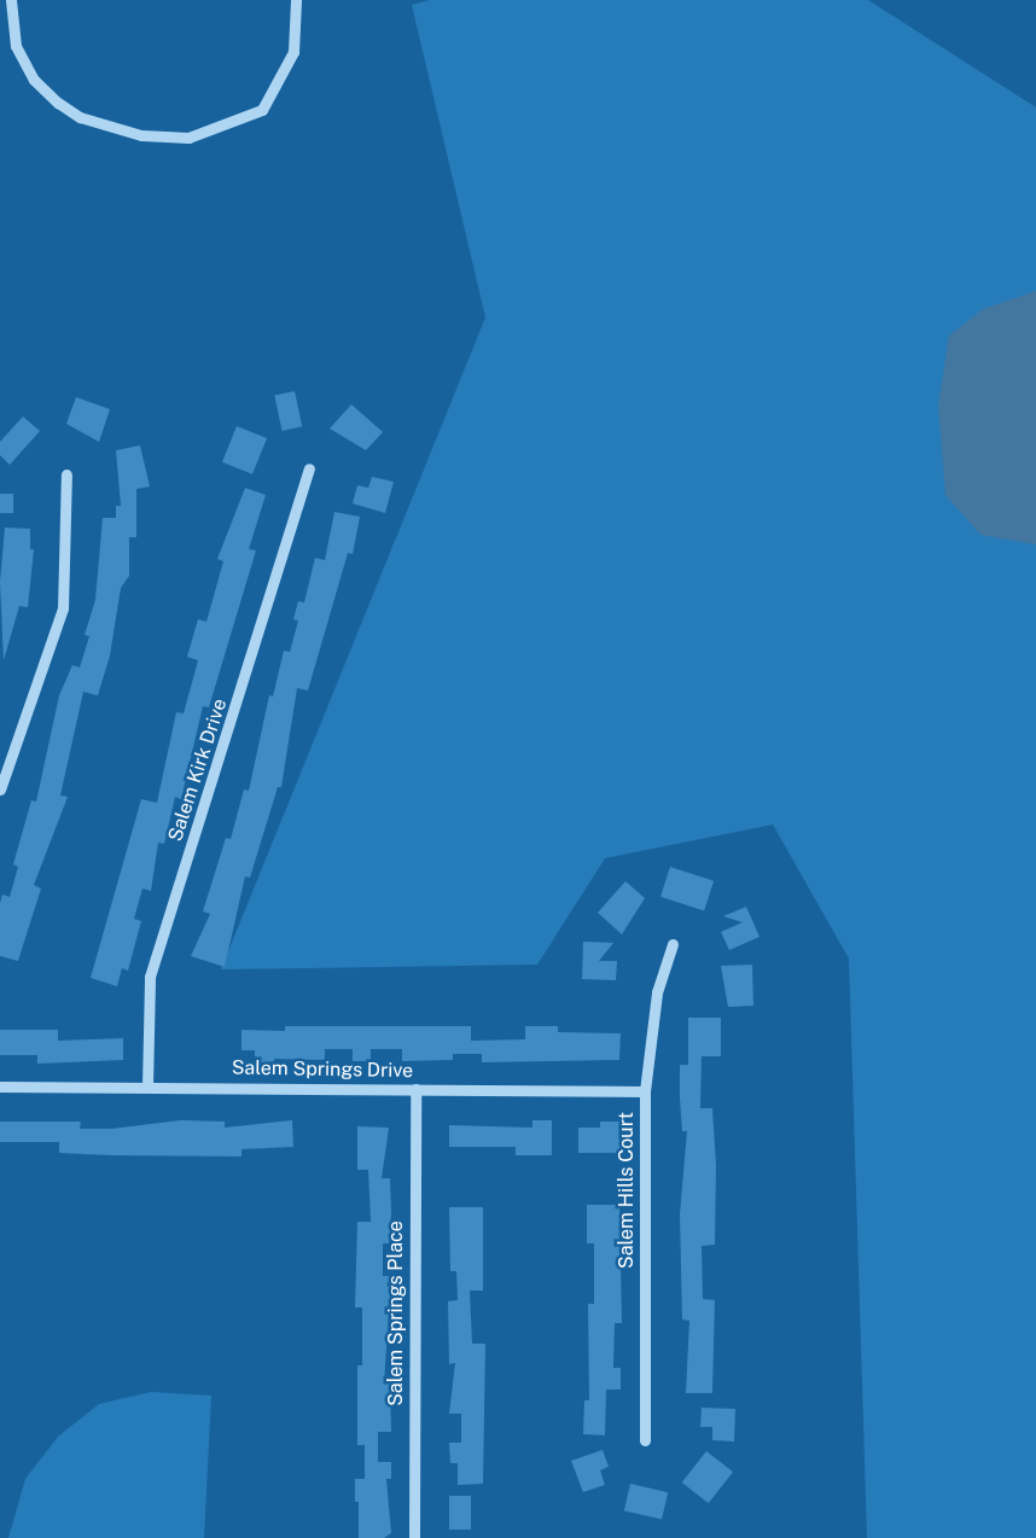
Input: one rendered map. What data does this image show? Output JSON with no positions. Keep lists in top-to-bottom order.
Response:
{
  "streets": {
    "street": [
      "Salem Kirk Drive",
      "Salem Springs Drive",
      "Salem Hills Court",
      "Salem Springs Place"
    ]
  },
  "crossings": [
    ["Salem Kirk Drive", "Salem Springs Drive"],
    ["Salem Springs Drive", "Salem Hills Court"],
    ["Salem Springs Drive", "Salem Springs Place"]
  ]
}
